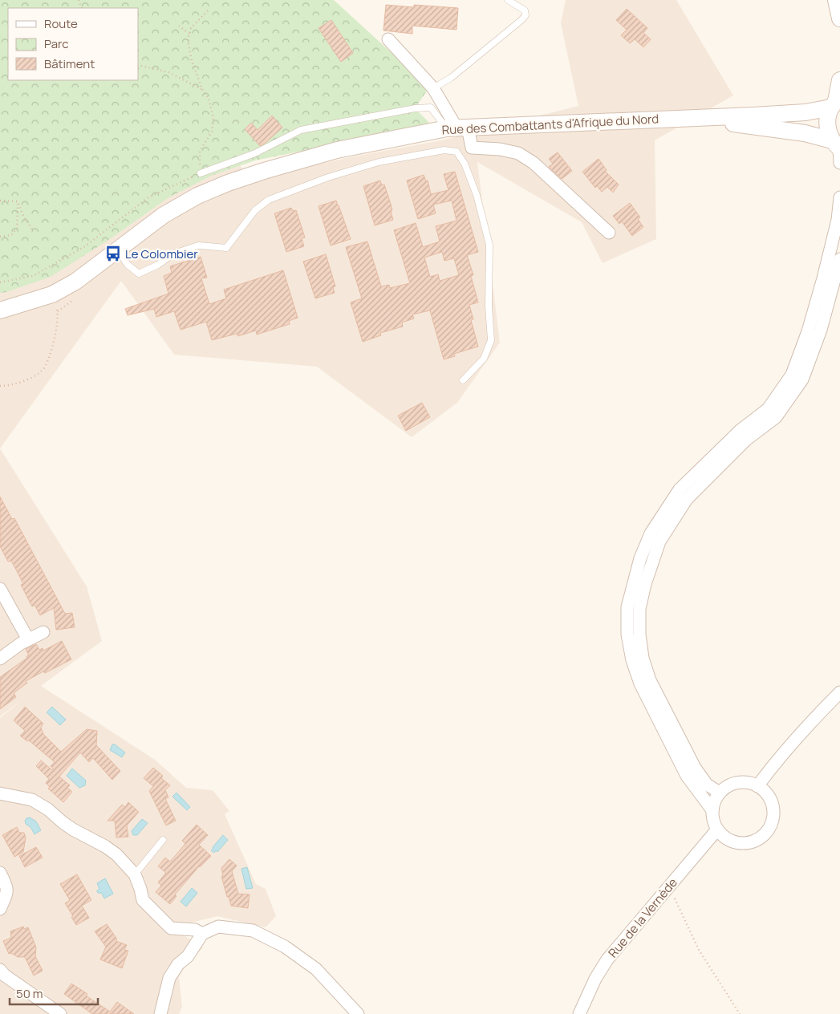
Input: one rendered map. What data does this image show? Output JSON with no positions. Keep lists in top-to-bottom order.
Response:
{
  "streets": {
    "main road": ["Rue des Combattants d'Afrique du Nord"],
    "street": ["Rue de la Vernède"]
  },
  "places": {
    "bus stop": ["Le Colombier"]
  },
  "legend": ["Route", "Parc", "Bâtiment"],
  "scale_bar": "50 m"
}
